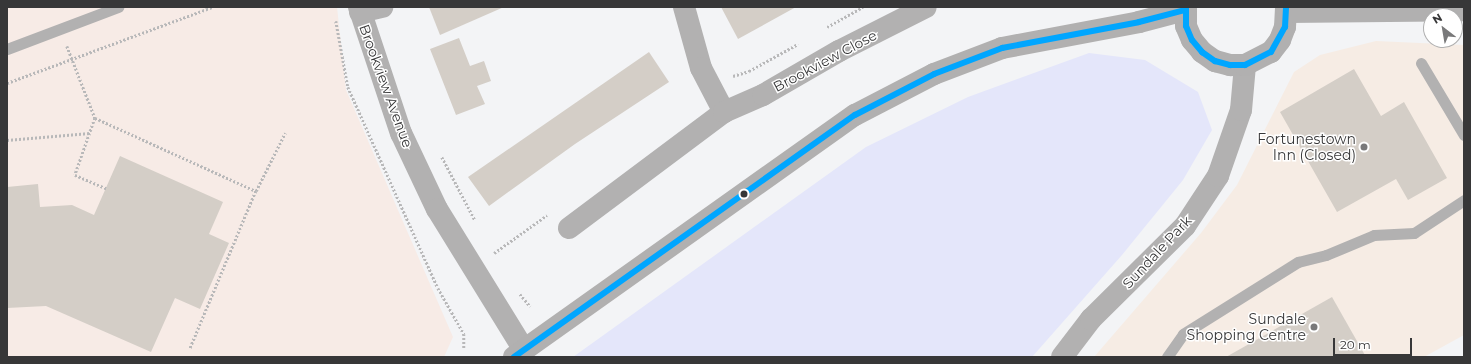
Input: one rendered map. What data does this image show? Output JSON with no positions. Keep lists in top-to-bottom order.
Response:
{
  "streets": {
    "street": ["Brookview Close", "Brookview Avenue", "Sundale Park"]
  },
  "places": ["Fortunestown Inn (Closed)", "Sundale Shopping Centre"],
  "scale_bar": "20 m",
  "north": "top left"
}
